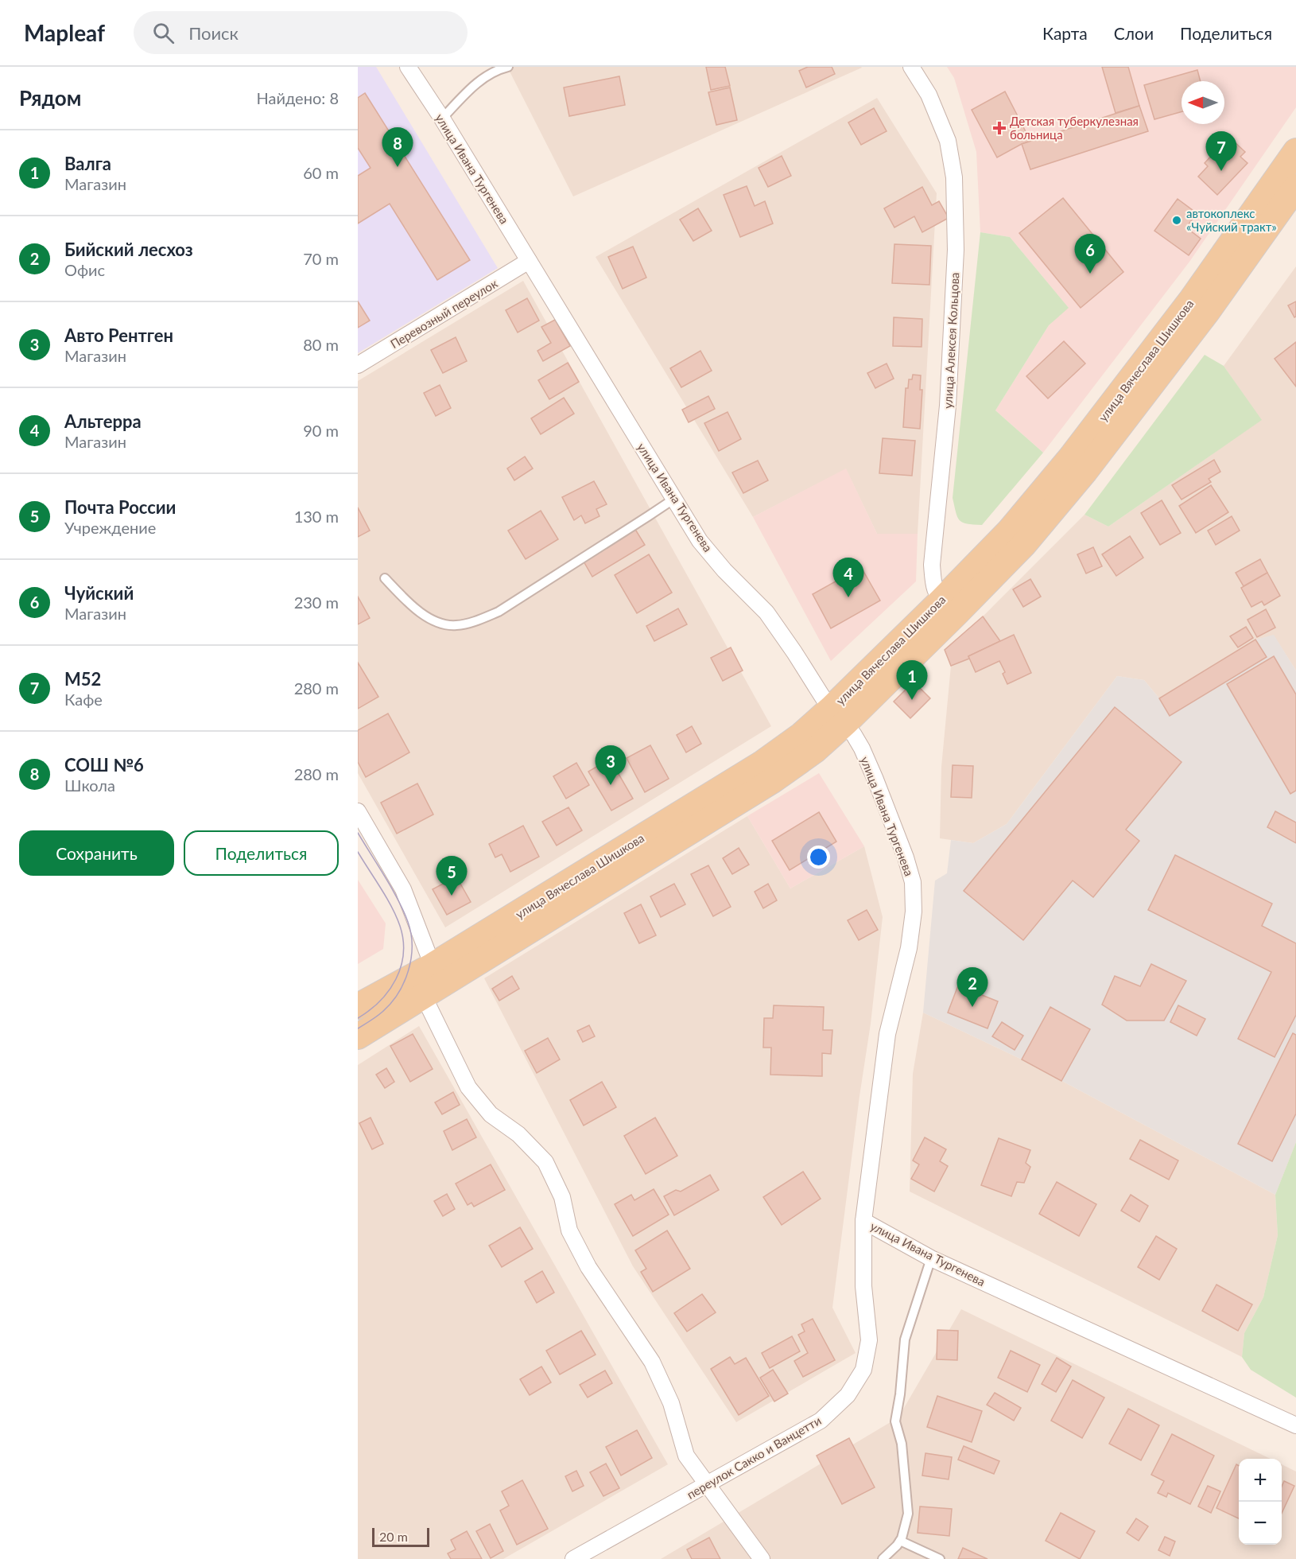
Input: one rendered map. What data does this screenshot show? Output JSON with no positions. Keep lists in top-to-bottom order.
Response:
{
  "streets": {
    "main road": ["улица Вячеслава Шишкова"],
    "street": [
      "улица Ивана Тургенева",
      "Перевозный переулок",
      "улица Алексея Кольцова",
      "переулок Сакко и Ванцетти"
    ]
  },
  "crossings": [
    ["улица Ивана Тургенева", "Перевозный переулок"],
    ["улица Ивана Тургенева", "улица Вячеслава Шишкова"],
    ["улица Ивана Тургенева", "переулок Сакко и Ванцетти"],
    ["улица Алексея Кольцова", "улица Вячеслава Шишкова"]
  ],
  "places": {
    "health": ["Детская туберкулезная больница"],
    "other": ["автокоплекс «Чуйский тракт»"]
  },
  "scale_bar": "20 m",
  "north": "left",
  "page": {
    "header": "Mapleaf",
    "search": "Поиск",
    "nav": ["Карта", "Слои", "Поделиться"],
    "heading": ["Рядом", "Найдено: 8"],
    "pins": [
      "8",
      "7",
      "6",
      "4",
      "1",
      "3",
      "5",
      "2"
    ],
    "list": [
      {
        "mark": "1",
        "name": "Валга",
        "note": "Магазин",
        "value": "60 m"
      },
      {
        "mark": "2",
        "name": "Бийский лесхоз",
        "note": "Офис",
        "value": "70 m"
      },
      {
        "mark": "3",
        "name": "Авто Рентген",
        "note": "Магазин",
        "value": "80 m"
      },
      {
        "mark": "4",
        "name": "Альтерра",
        "note": "Магазин",
        "value": "90 m"
      },
      {
        "mark": "5",
        "name": "Почта России",
        "note": "Учреждение",
        "value": "130 m"
      },
      {
        "mark": "6",
        "name": "Чуйский",
        "note": "Магазин",
        "value": "230 m"
      },
      {
        "mark": "7",
        "name": "М52",
        "note": "Кафе",
        "value": "280 m"
      },
      {
        "mark": "8",
        "name": "СОШ №6",
        "note": "Школа",
        "value": "280 m"
      }
    ],
    "buttons": ["Сохранить", "Поделиться"],
    "map_buttons": ["+", "−"],
    "scale": "20 m"
  }
}
